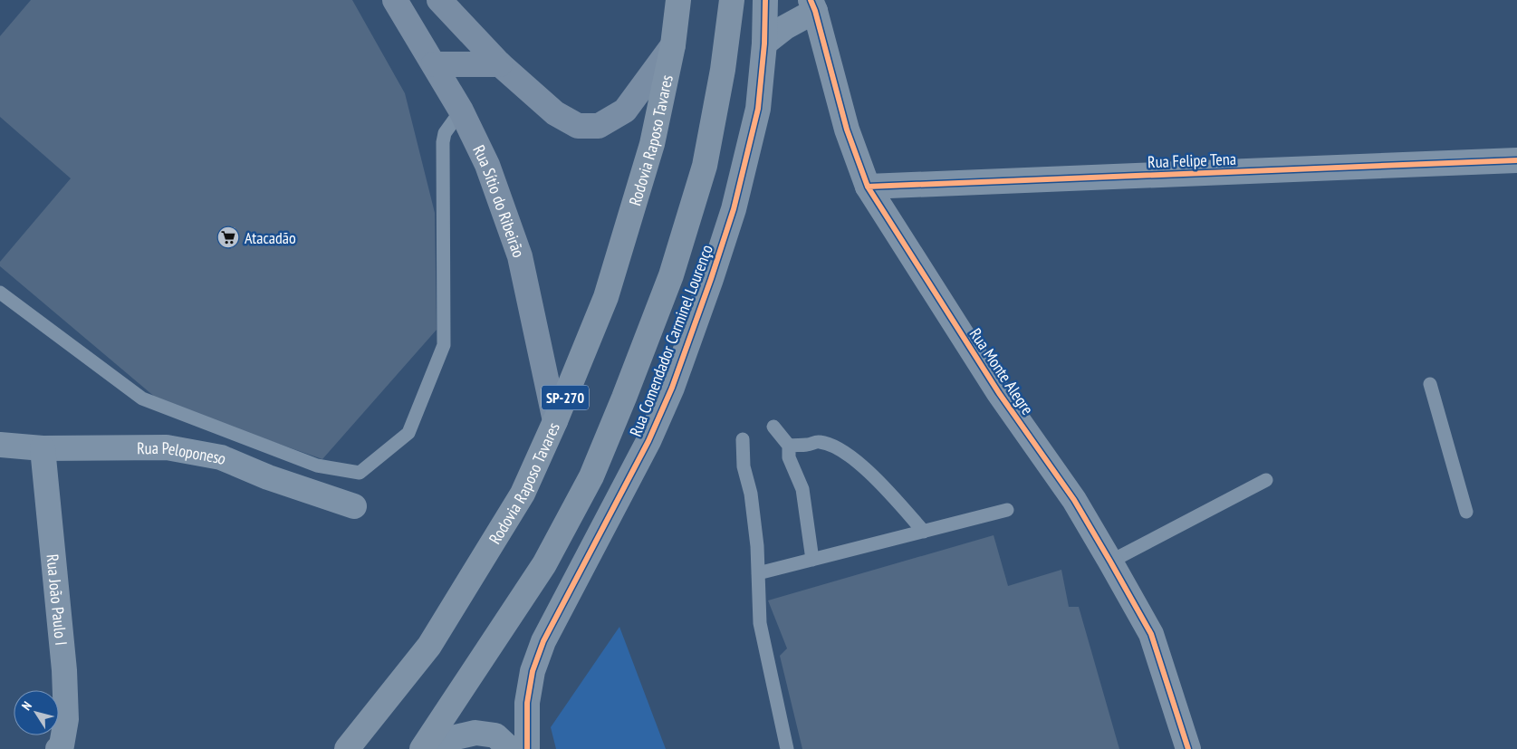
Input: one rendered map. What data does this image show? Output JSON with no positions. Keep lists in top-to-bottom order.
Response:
{
  "streets": {
    "highway": ["Rodovia Raposo Tavares", "SP-270"],
    "main road": ["Rua Sítio do Ribeirão"],
    "street": [
      "Rua Felipe Tena",
      "Rua Comendador Carminel Lourenço",
      "Rua Monte Alegre",
      "Rua Peloponeso",
      "Rua João Paulo I"
    ]
  },
  "crossings": [
    ["Rodovia Raposo Tavares", "Rua Sítio do Ribeirão"],
    ["Rua Felipe Tena", "Rua Monte Alegre"],
    ["Rua Peloponeso", "Rua João Paulo I"]
  ],
  "places": {
    "supermarket": ["Atacadão"]
  },
  "north": "top left"
}
